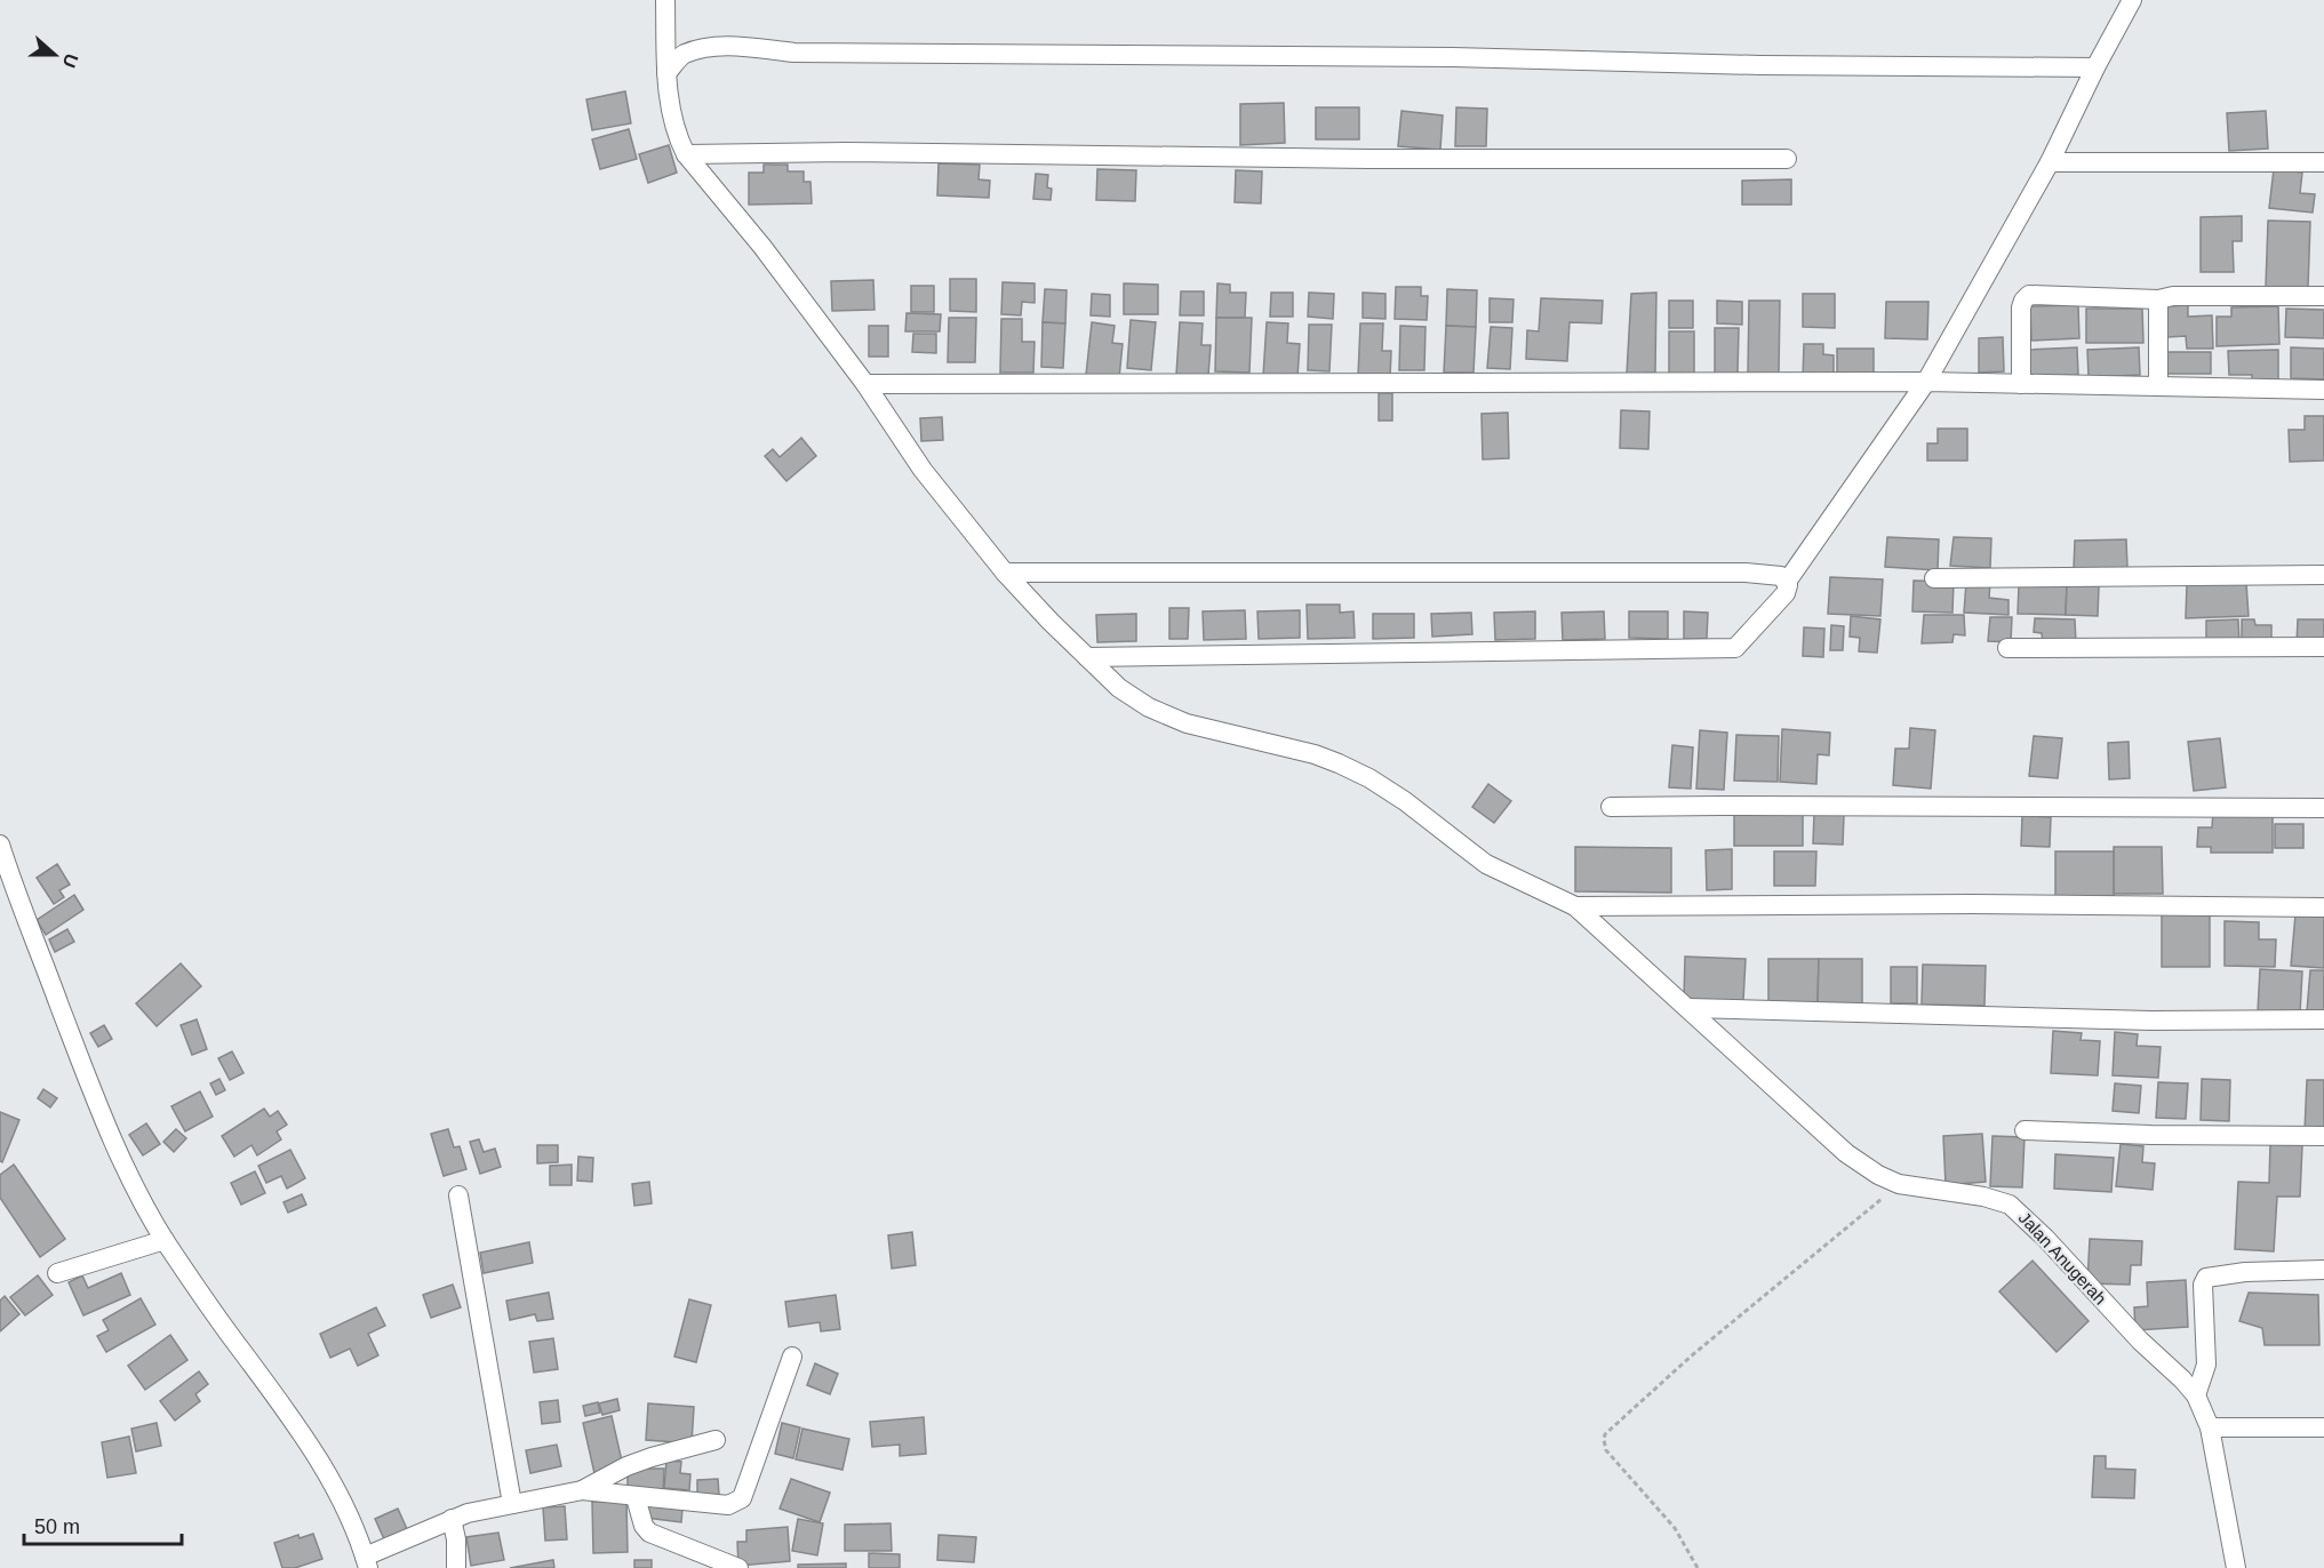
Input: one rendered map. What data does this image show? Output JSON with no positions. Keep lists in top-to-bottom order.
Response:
{
  "streets": {
    "street": ["Jalan Anugerah"]
  },
  "scale_bar": "50 m",
  "north": "right"
}
